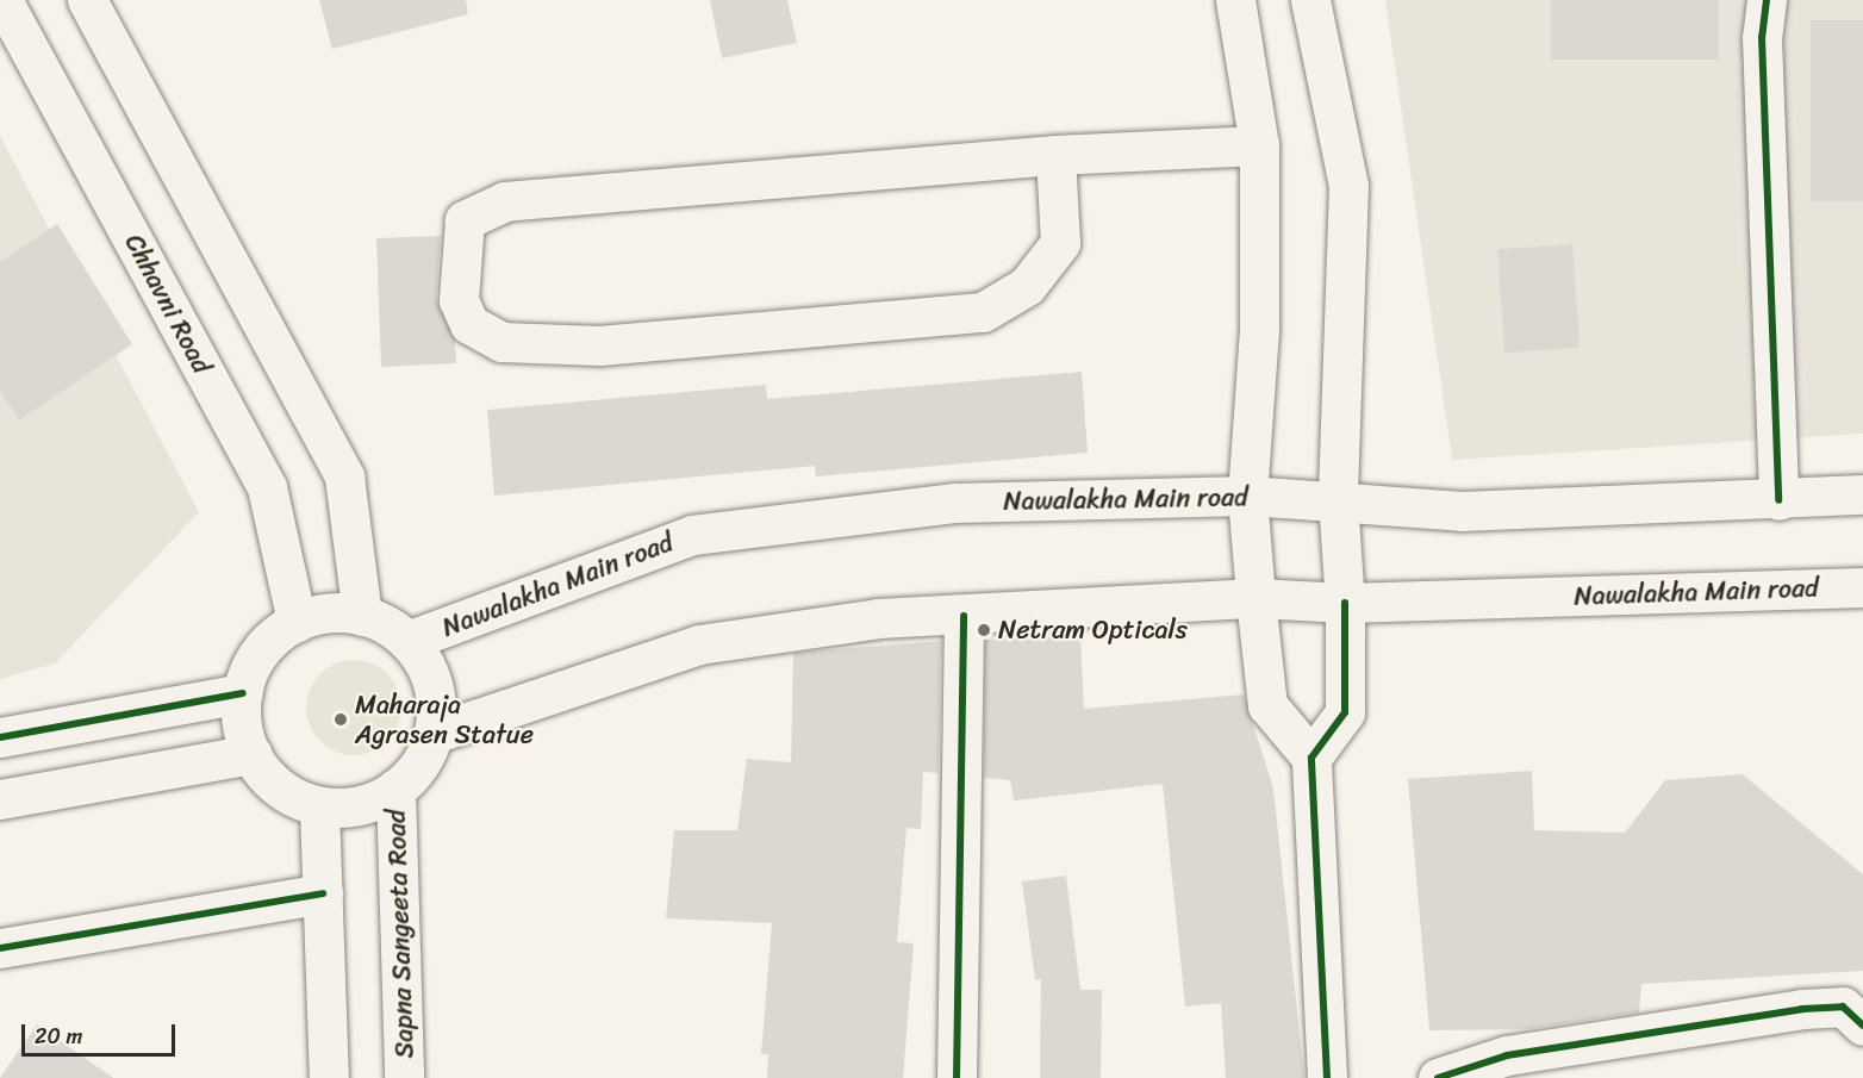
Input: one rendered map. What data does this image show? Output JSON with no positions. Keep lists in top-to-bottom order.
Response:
{
  "streets": {
    "main road": ["Chhavni Road", "Nawalakha Main road", "Sapna Sangeeta Road"]
  },
  "crossings": [
    ["Chhavni Road", "Nawalakha Main road"],
    ["Chhavni Road", "Sapna Sangeeta Road"],
    ["Nawalakha Main road", "Sapna Sangeeta Road"]
  ],
  "places": ["Netram Opticals", "Maharaja Agrasen Statue"],
  "scale_bar": "20 m"
}
